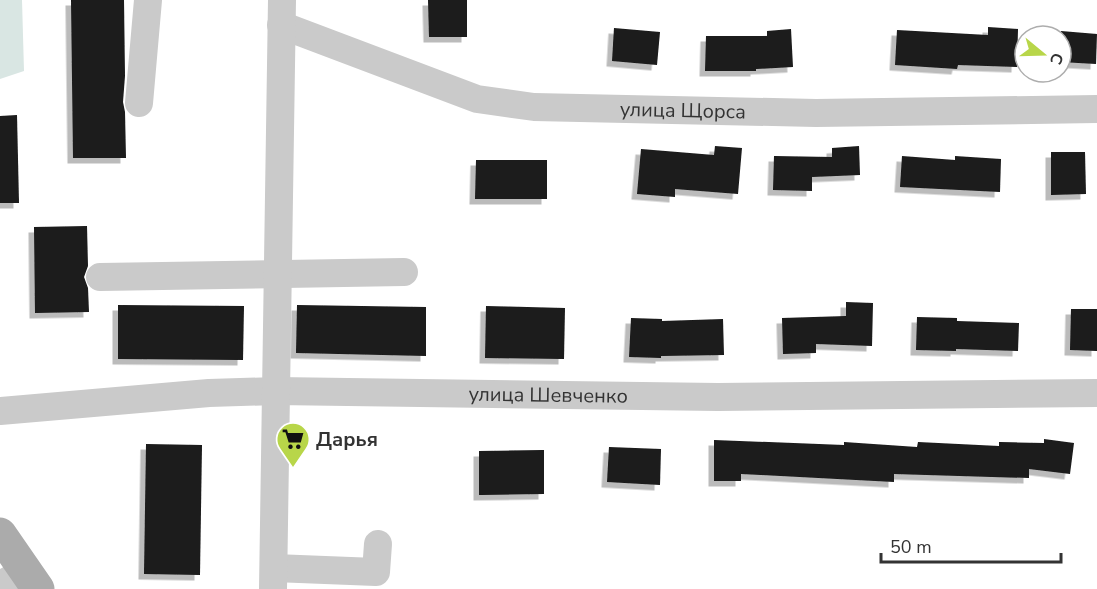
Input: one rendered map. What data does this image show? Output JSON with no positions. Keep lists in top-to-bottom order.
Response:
{
  "streets": {
    "street": ["улица Щорса", "улица Шевченко"]
  },
  "places": {
    "supermarket": ["Дарья"]
  },
  "scale_bar": "50 m",
  "north": "right"
}
